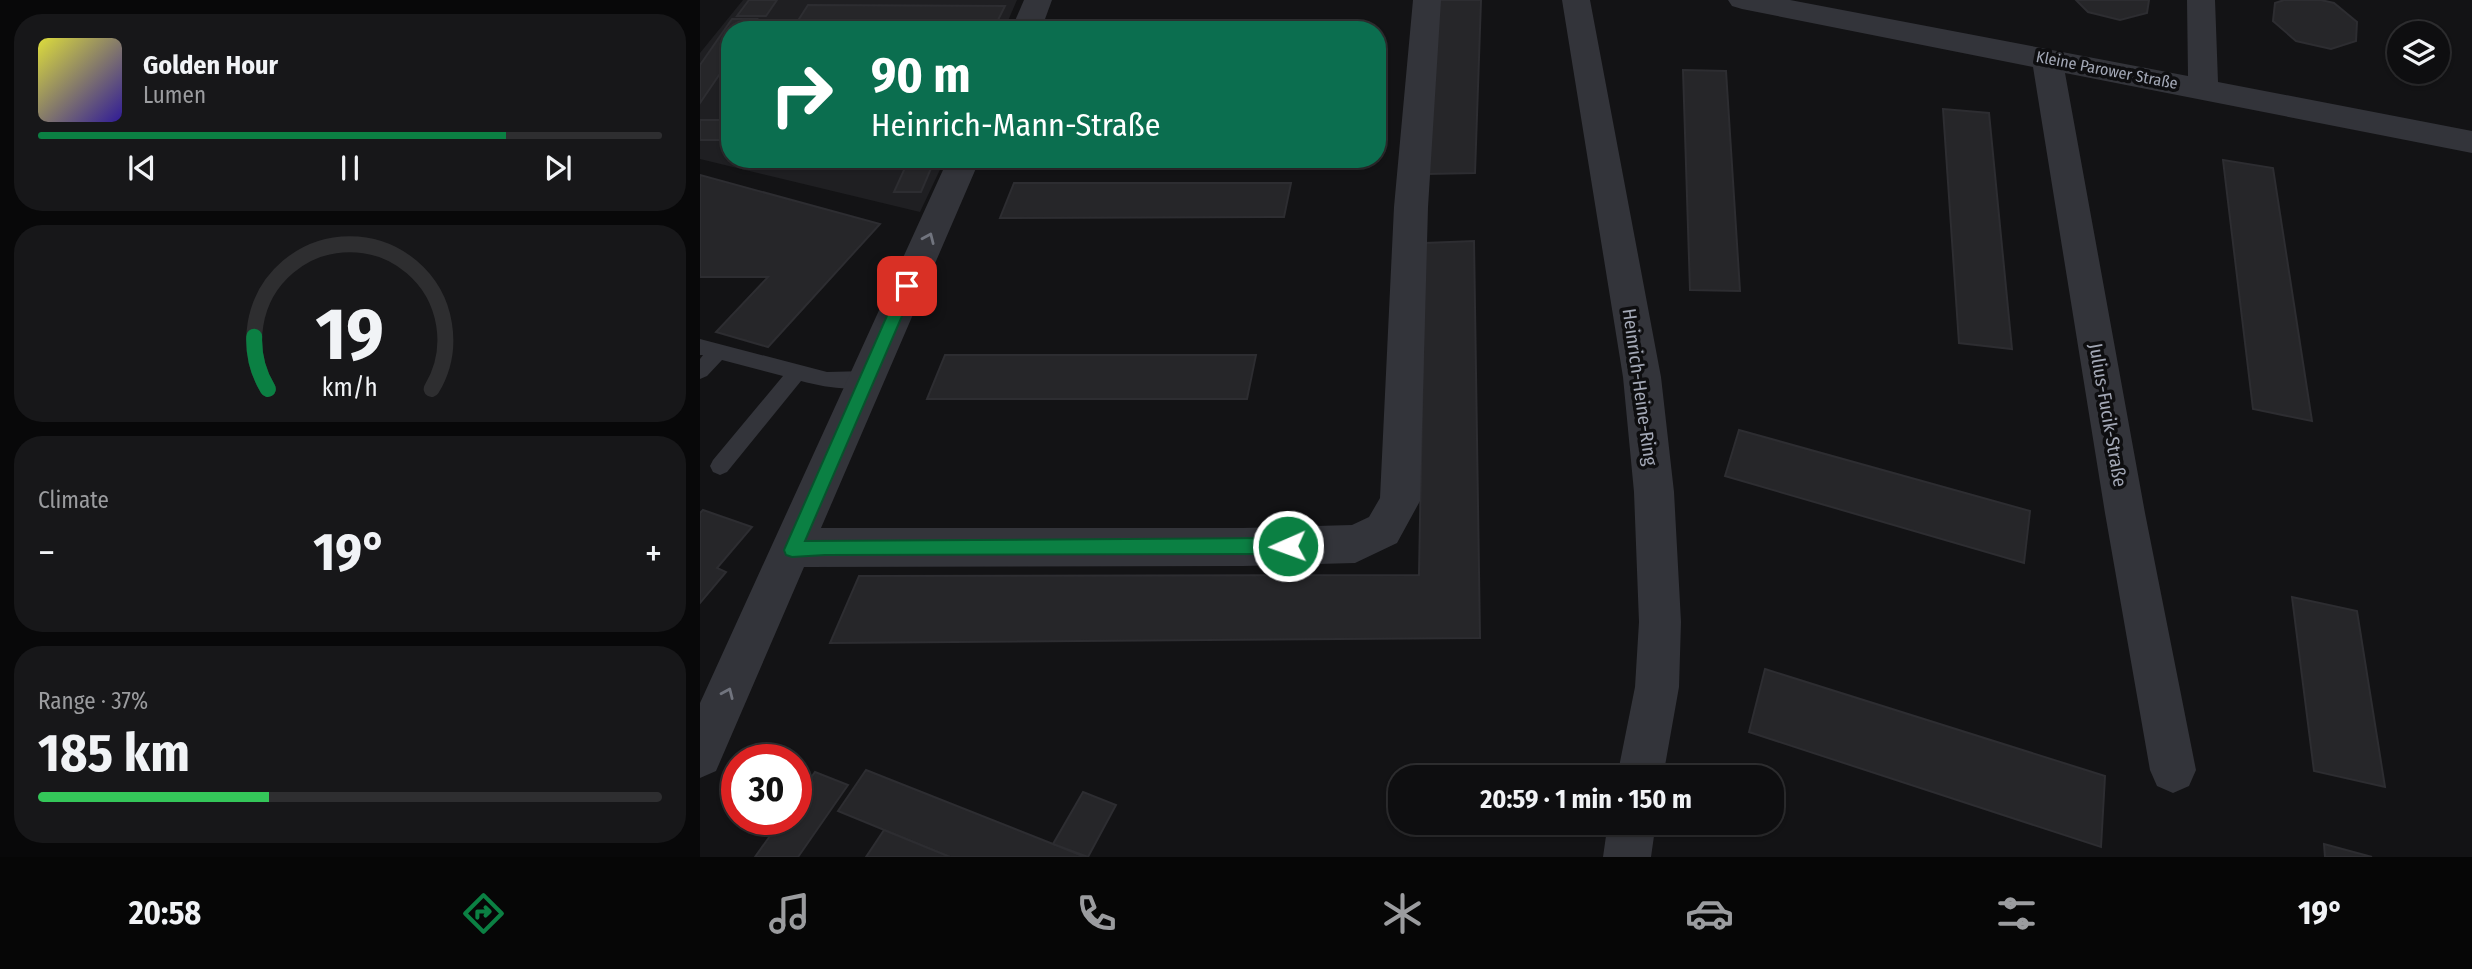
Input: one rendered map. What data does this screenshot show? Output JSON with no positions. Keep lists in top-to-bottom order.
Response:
{
  "streets": {
    "street": ["Kleine Parower Straße", "Heinrich-Heine-Ring", "Julius-Fucik-Straße"]
  },
  "crossings": [
    ["Kleine Parower Straße", "Julius-Fucik-Straße"]
  ],
  "page": {
    "turn": ["90 m", "Heinrich-Mann-Straße"],
    "song": ["Golden Hour", "Lumen"],
    "tile": [
      "Climate",
      ["Range · 37%", "185 km"]
    ],
    "heat": ["−", "19°", "+"],
    "limit": "30",
    "trip": "20:59 · 1 min · 150 m",
    "tabs": ["20:58", "19°"],
    "gauge": ["19", "km/h"]
  }
}
